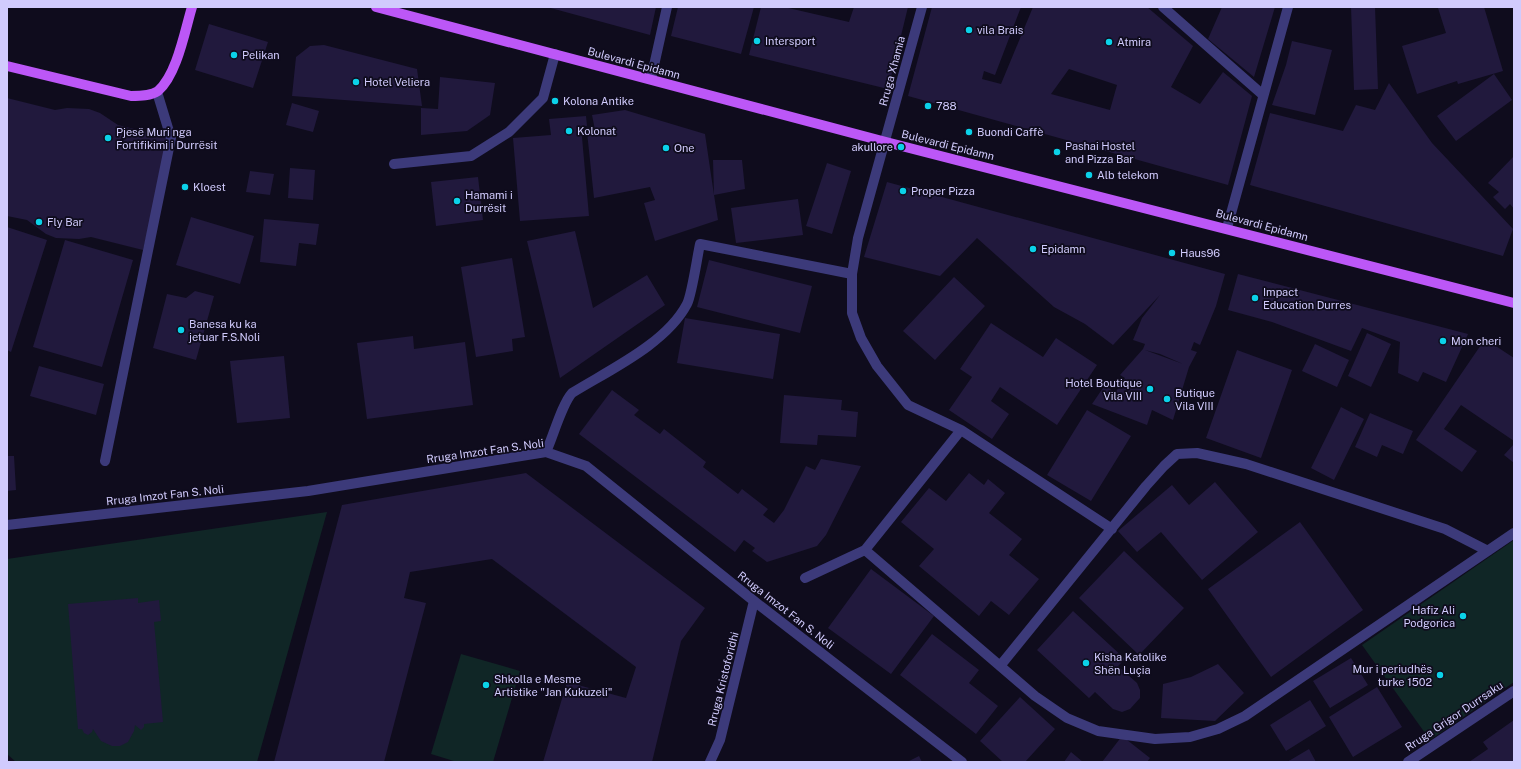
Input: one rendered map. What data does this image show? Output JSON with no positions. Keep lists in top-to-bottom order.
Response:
{
  "streets": {
    "main road": ["Bulevardi Epidamn"],
    "street": [
      "Rruga Xhamia",
      "Rruga Imzot Fan S. Noli",
      "Rruga Kristoforidhi",
      "Rruga Grigor Durrsaku"
    ]
  },
  "crossings": [
    ["Bulevardi Epidamn", "Rruga Xhamia"],
    ["Rruga Imzot Fan S. Noli", "Rruga Kristoforidhi"]
  ],
  "places": [
    "vila Brais",
    "Intersport",
    "Atmira",
    "Pelikan",
    "Hotel Veliera",
    "Kolona Antike",
    "788",
    "Kolonat",
    "Buondi Caffè",
    "Pjesë Muri nga Fortifikimi i Durrësit",
    "akullore",
    "One",
    "Pashai Hostel and Pizza Bar",
    "Alb telekom",
    "Kloest",
    "Proper Pizza",
    "Hamami i Durrësit",
    "Fly Bar",
    "Epidamn",
    "Haus96",
    "Impact Education Durres",
    "Banesa ku ka jetuar F.S.Noli",
    "Mon cheri",
    "Hotel Boutique Vila VIII",
    "Butique Vila VIII",
    "Hafiz Ali Podgorica",
    "Kisha Katolike Shën Luçia",
    "Mur i periudhës turke 1502",
    "Shkolla e Mesme Artistike \"Jan Kukuzeli\""
  ]
}
